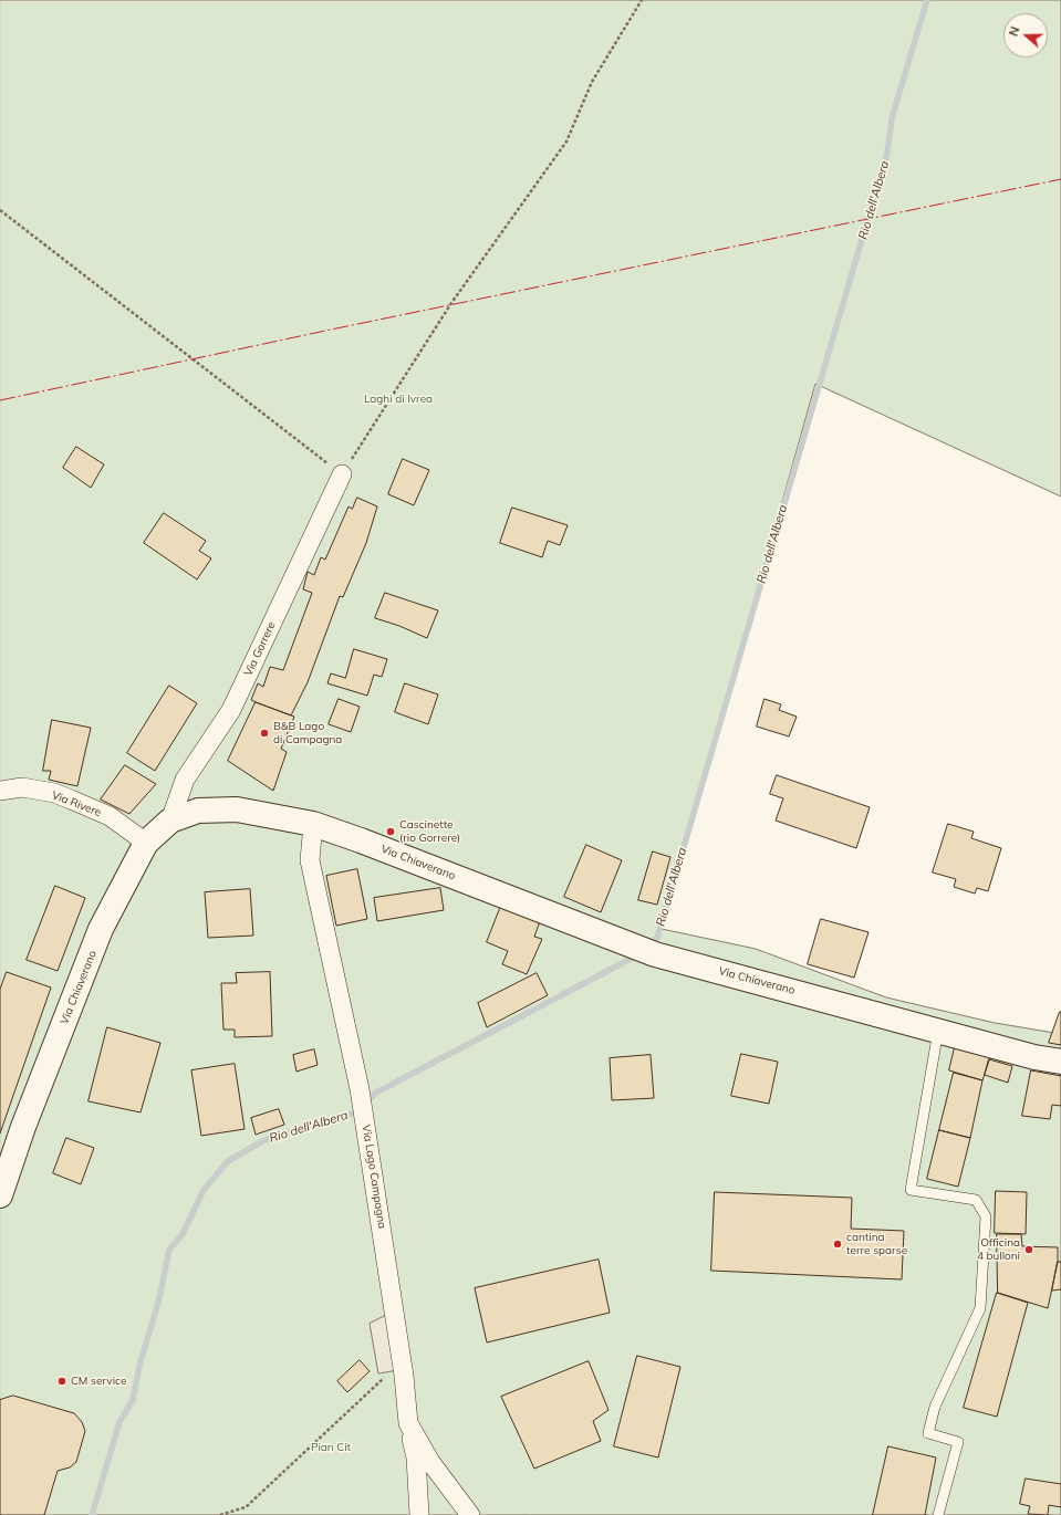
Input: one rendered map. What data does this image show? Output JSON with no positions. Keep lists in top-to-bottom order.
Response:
{
  "streets": {
    "street": [
      "Via Gorrere",
      "Via Rivere",
      "Via Chiaverano",
      "Via Lago Campagna"
    ]
  },
  "crossings": [
    ["Via Gorrere", "Via Chiaverano"],
    ["Via Rivere", "Via Chiaverano"],
    ["Via Chiaverano", "Via Lago Campagna"]
  ],
  "water": ["Rio dell'Albera"],
  "parks": ["Laghi di Ivrea", "Pian Cit"],
  "places": [
    "B&B Lago di Campagna",
    "Cascinette (rio Gorrere)",
    "cantina terre sparse",
    "Officina 4 bulloni",
    "CM service"
  ],
  "north": "left"
}
